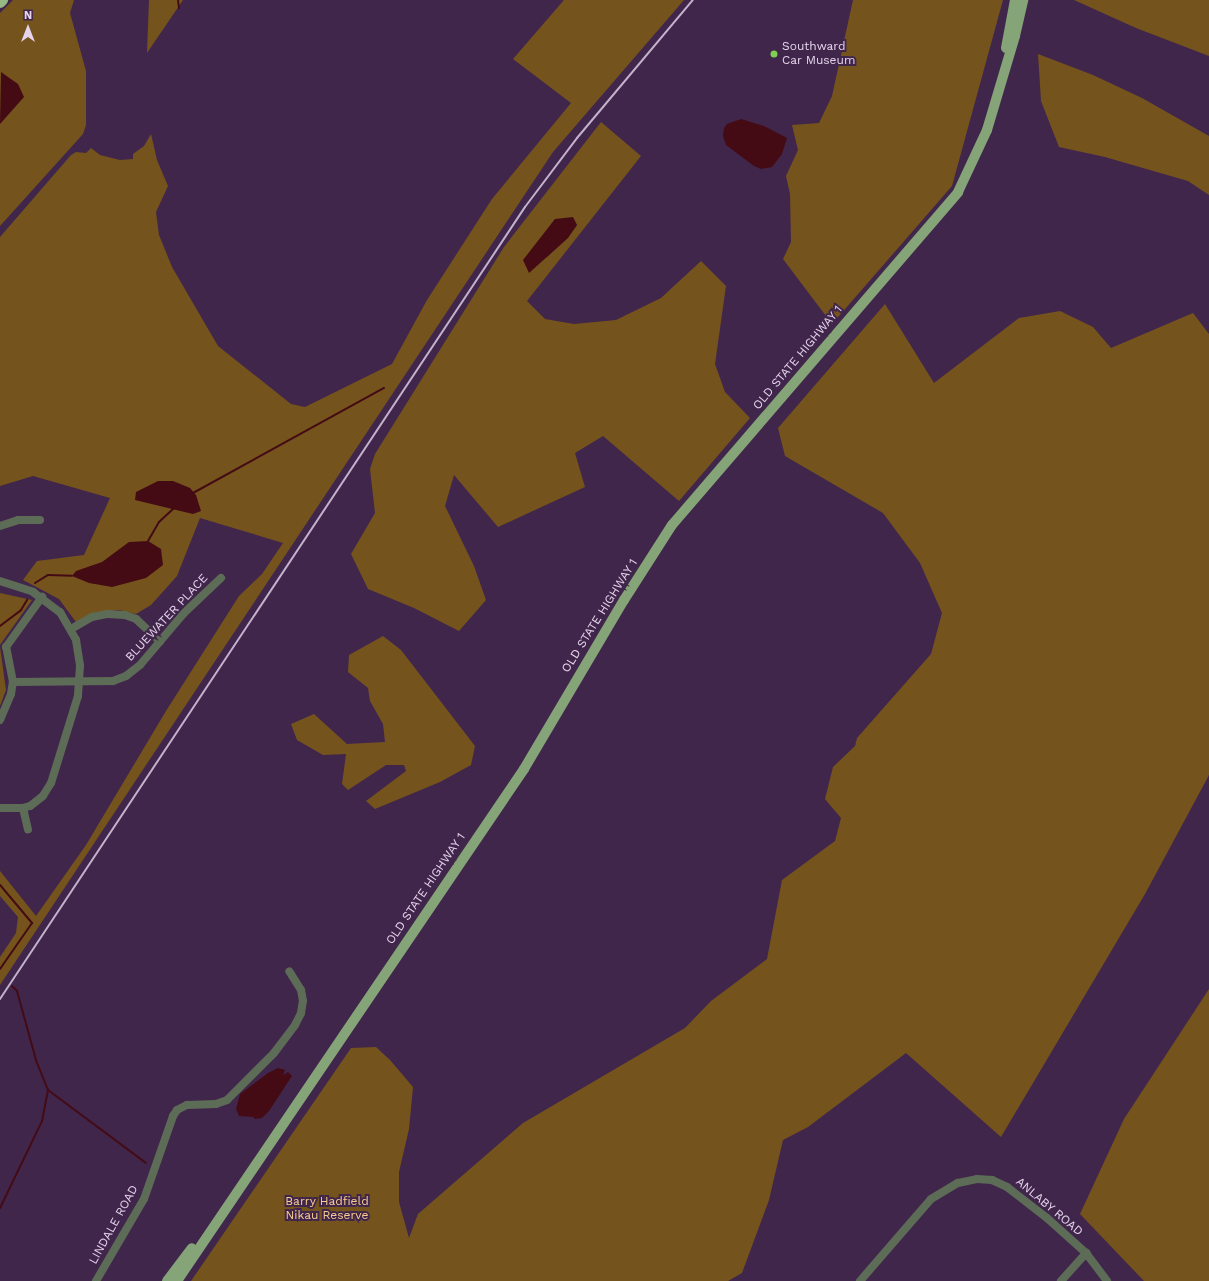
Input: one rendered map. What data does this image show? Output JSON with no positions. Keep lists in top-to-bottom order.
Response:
{
  "streets": {
    "main road": ["OLD STATE HIGHWAY 1"],
    "street": ["BLUEWATER PLACE", "ANLABY ROAD", "LINDALE ROAD"]
  },
  "parks": ["Barry Hadfield Nikau Reserve"],
  "places": ["Southward Car Museum"],
  "north": "top"
}
